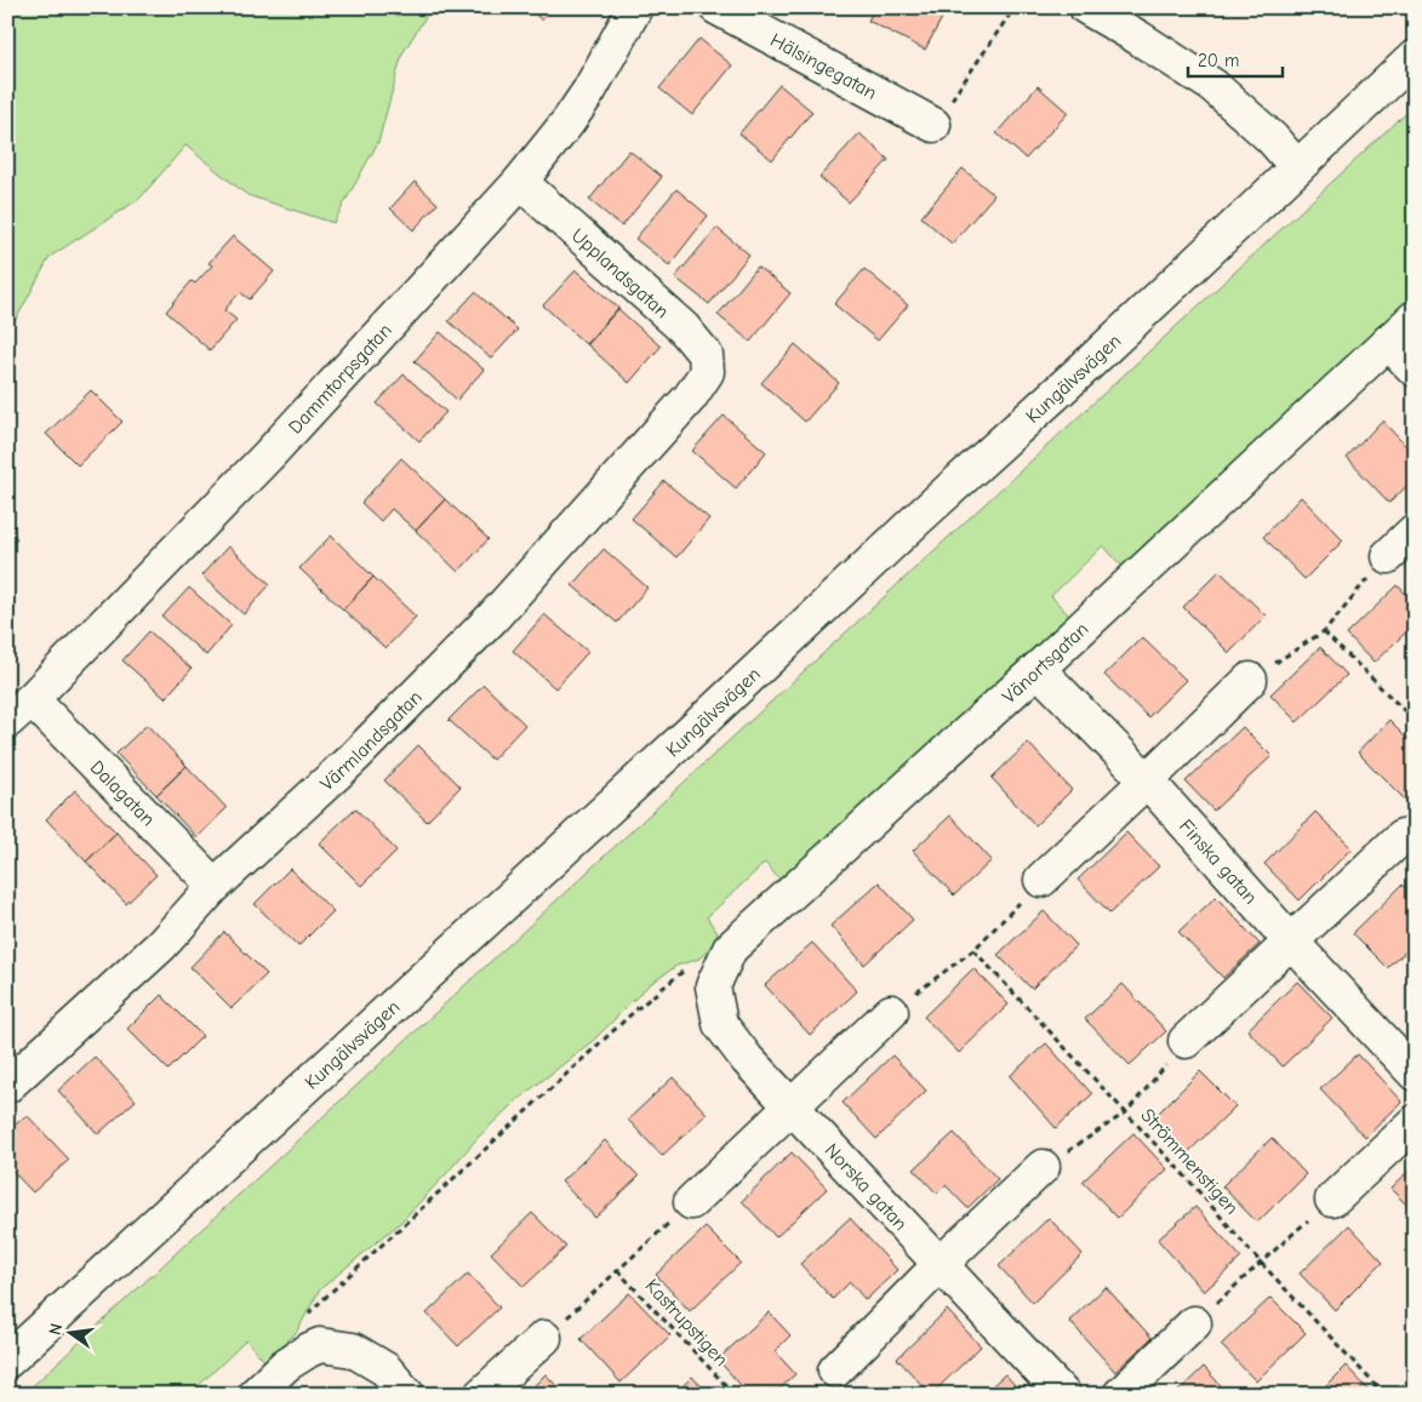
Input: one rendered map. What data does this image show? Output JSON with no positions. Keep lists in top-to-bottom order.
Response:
{
  "streets": {
    "street": [
      "Hälsingegatan",
      "Upplandsgatan",
      "Kungälvsvägen",
      "Dammtorpsgatan",
      "Vänortsgatan",
      "Värmlandsgatan",
      "Dalagatan",
      "Finska gatan",
      "Norska gatan"
    ],
    "path": ["Strömmenstigen", "Kastrupstigen"]
  },
  "crossings": [
    ["Upplandsgatan", "Dammtorpsgatan"],
    ["Upplandsgatan", "Värmlandsgatan"],
    ["Dammtorpsgatan", "Dalagatan"],
    ["Vänortsgatan", "Finska gatan"],
    ["Vänortsgatan", "Norska gatan"],
    ["Värmlandsgatan", "Dalagatan"]
  ],
  "scale_bar": "20 m",
  "north": "left"
}
